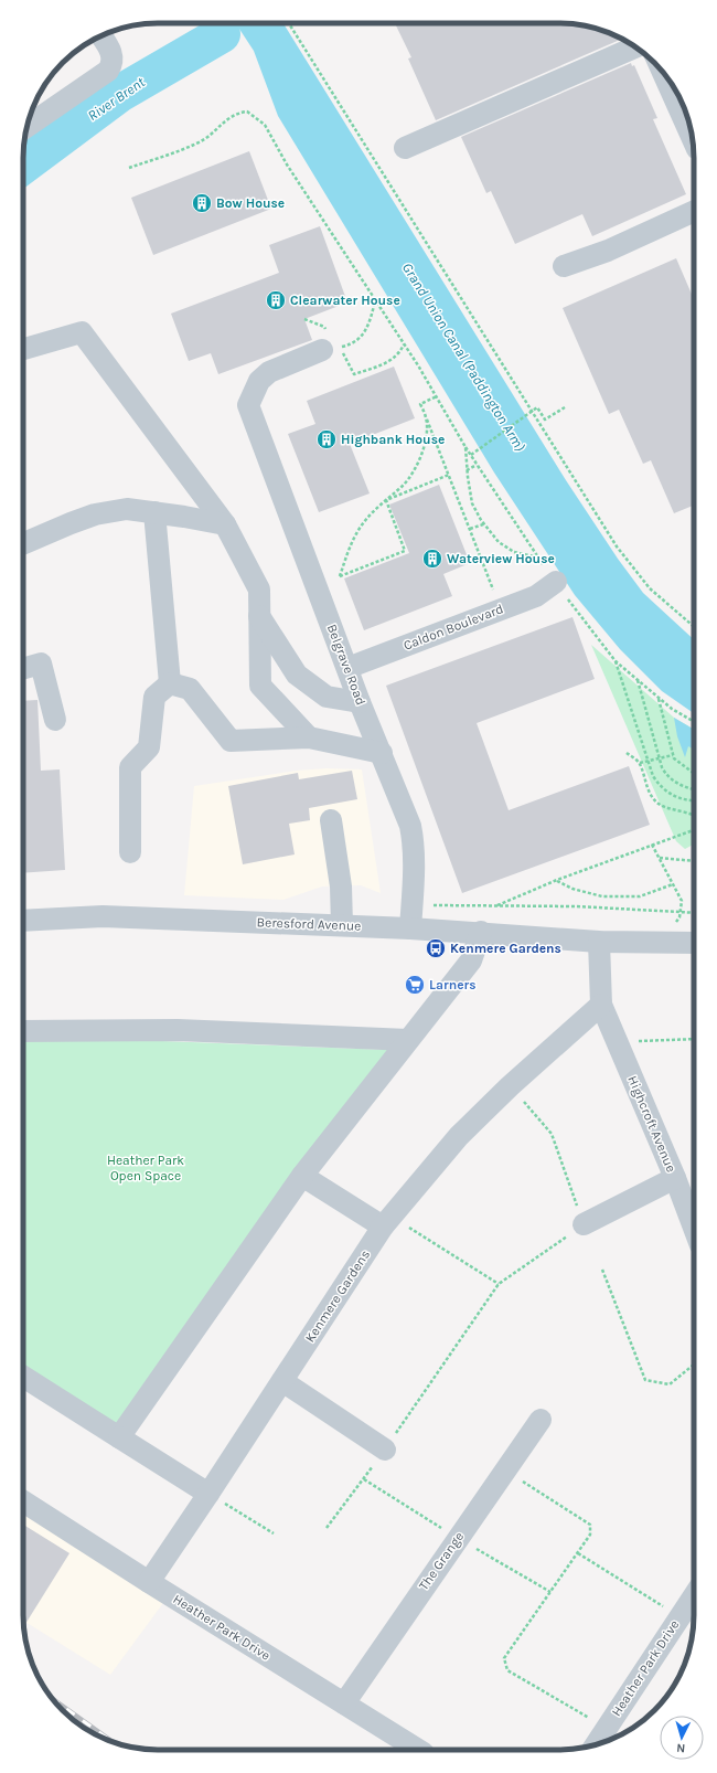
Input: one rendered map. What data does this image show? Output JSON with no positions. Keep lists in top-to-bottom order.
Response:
{
  "streets": {
    "street": [
      "Caldon Boulevard",
      "Belgrave Road",
      "Beresford Avenue",
      "Highcroft Avenue",
      "Kenmere Gardens",
      "The Grange",
      "Heather Park Drive"
    ]
  },
  "crossings": [
    ["Caldon Boulevard", "Belgrave Road"],
    ["Belgrave Road", "Beresford Avenue"],
    ["Highcroft Avenue", "Kenmere Gardens"],
    ["Kenmere Gardens", "Heather Park Drive"],
    ["The Grange", "Heather Park Drive"]
  ],
  "water": ["River Brent", "Grand Union Canal (Paddington Arm)"],
  "parks": ["Heather Park Open Space"],
  "places": {
    "building": [
      "Bow House",
      "Clearwater House",
      "Highbank House",
      "Waterview House"
    ],
    "bus stop": ["Kenmere Gardens"],
    "supermarket": ["Larners"]
  },
  "north": "bottom"
}
